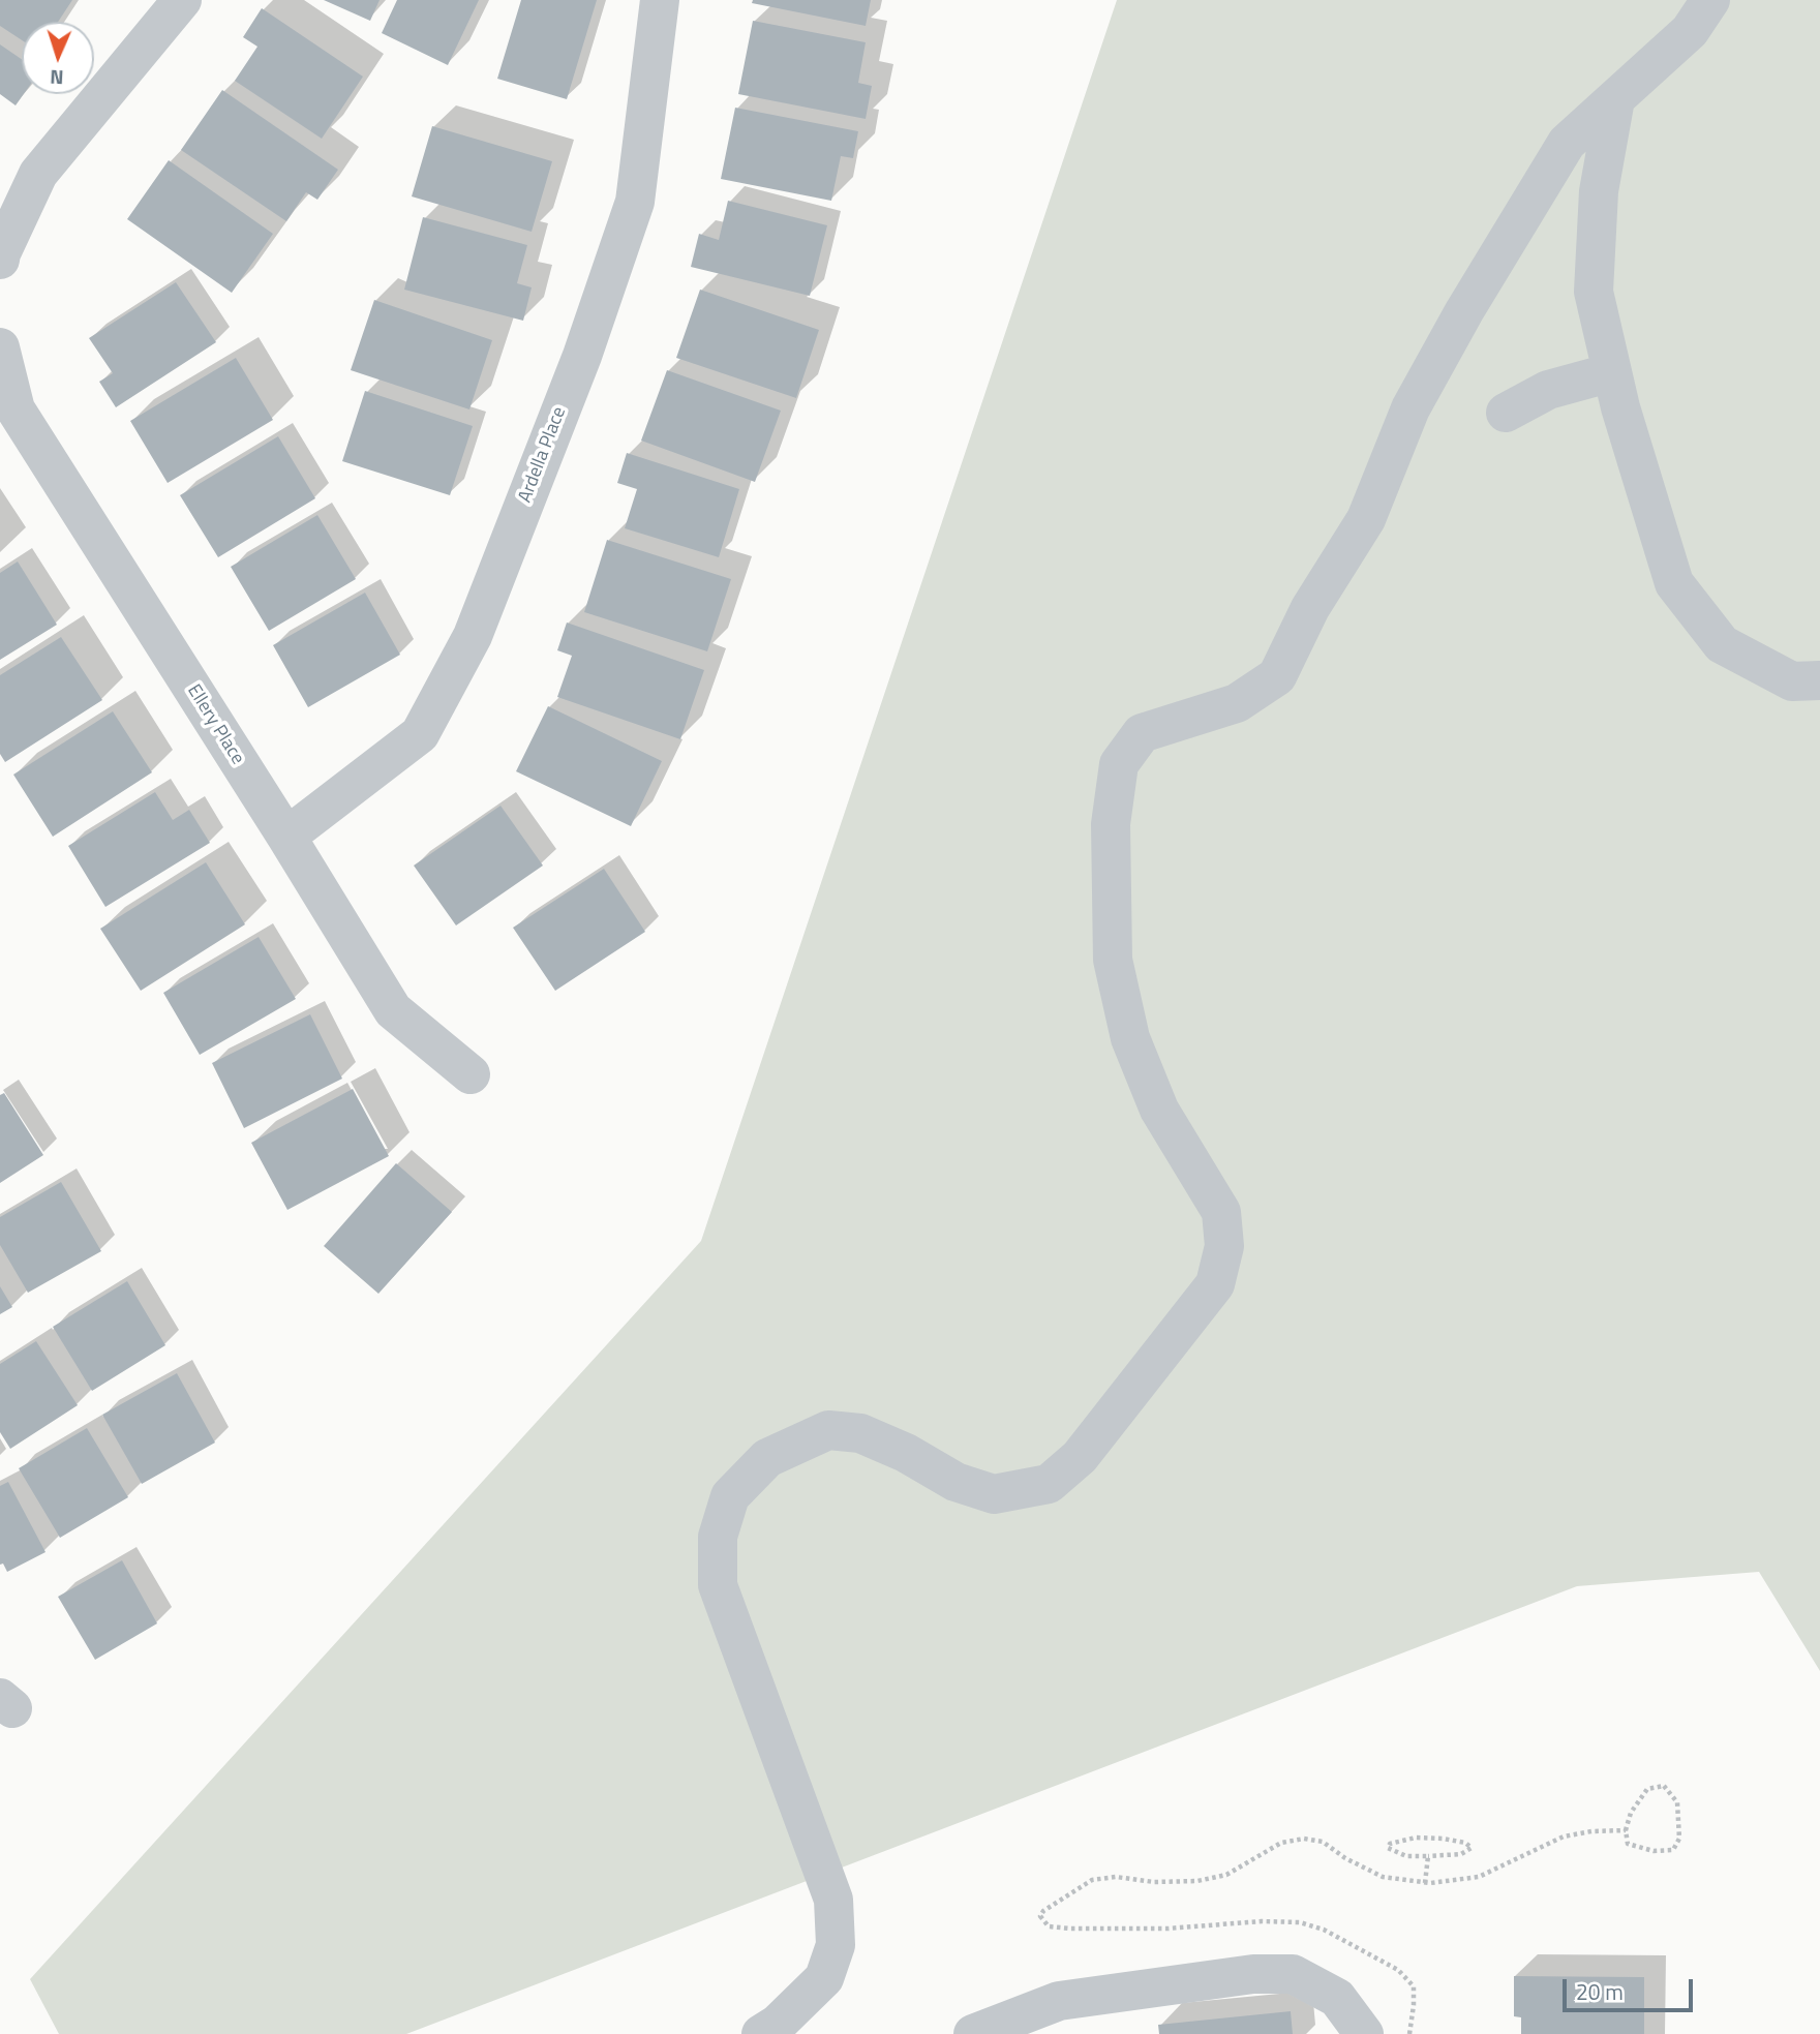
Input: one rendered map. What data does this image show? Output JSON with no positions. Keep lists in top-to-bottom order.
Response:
{
  "streets": {
    "street": ["Ardella Place", "Ellery Place"]
  },
  "crossings": [
    ["Ardella Place", "Ellery Place"]
  ],
  "scale_bar": "20 m",
  "north": "bottom"
}
